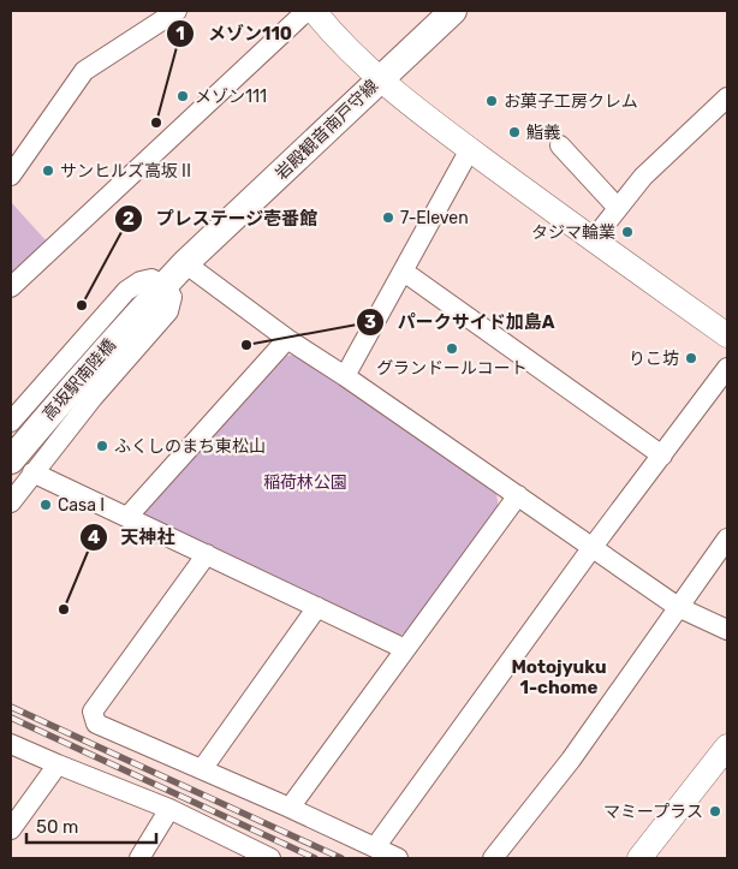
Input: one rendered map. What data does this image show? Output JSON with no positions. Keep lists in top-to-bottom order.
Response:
{
  "streets": {
    "main road": ["岩殿観音南戸守線", "高坂駅南陸橋"]
  },
  "crossings": [
    ["岩殿観音南戸守線", "高坂駅南陸橋"]
  ],
  "districts": ["Motojyuku 1-chome"],
  "parks": ["稲荷林公園"],
  "places": [
    "メゾン111",
    "お菓子工房クレム",
    "メゾン110",
    "鮨義",
    "サンヒルズ高坂Ⅱ",
    "7-Eleven",
    "タジマ輪業",
    "プレステージ壱番館",
    "パークサイド加島A",
    "グランドールコート",
    "りこ坊",
    "ふくしのまち東松山",
    "Casa I",
    "天神社",
    "マミープラス"
  ],
  "scale_bar": "50 m"
}
